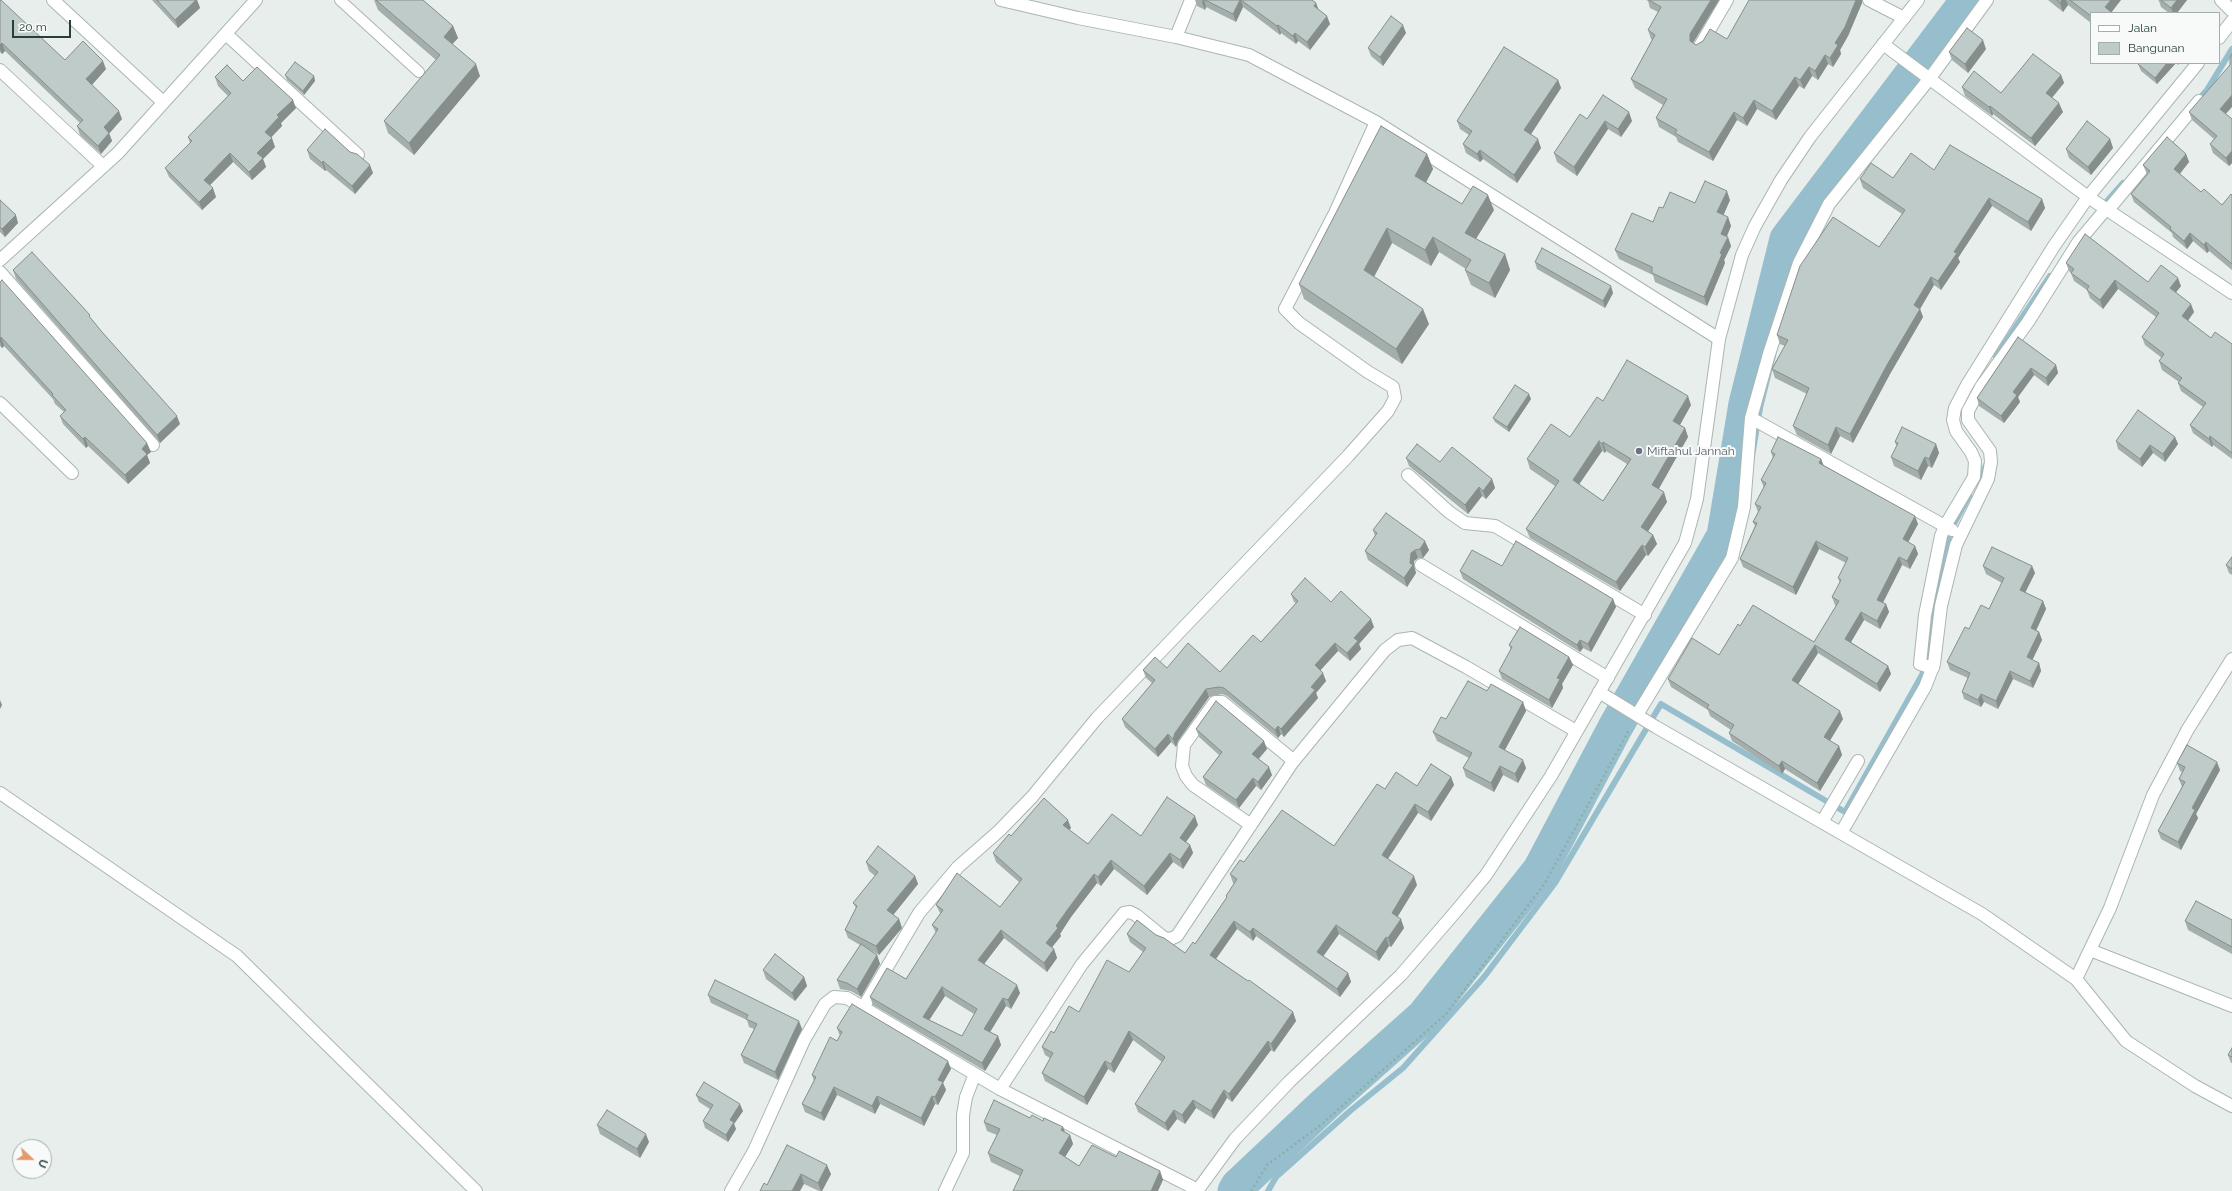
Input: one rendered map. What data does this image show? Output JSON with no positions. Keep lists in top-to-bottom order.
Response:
{
  "places": ["Miftahul Jannah"],
  "legend": ["Jalan", "Bangunan"],
  "scale_bar": "20 m",
  "north": "right"
}
